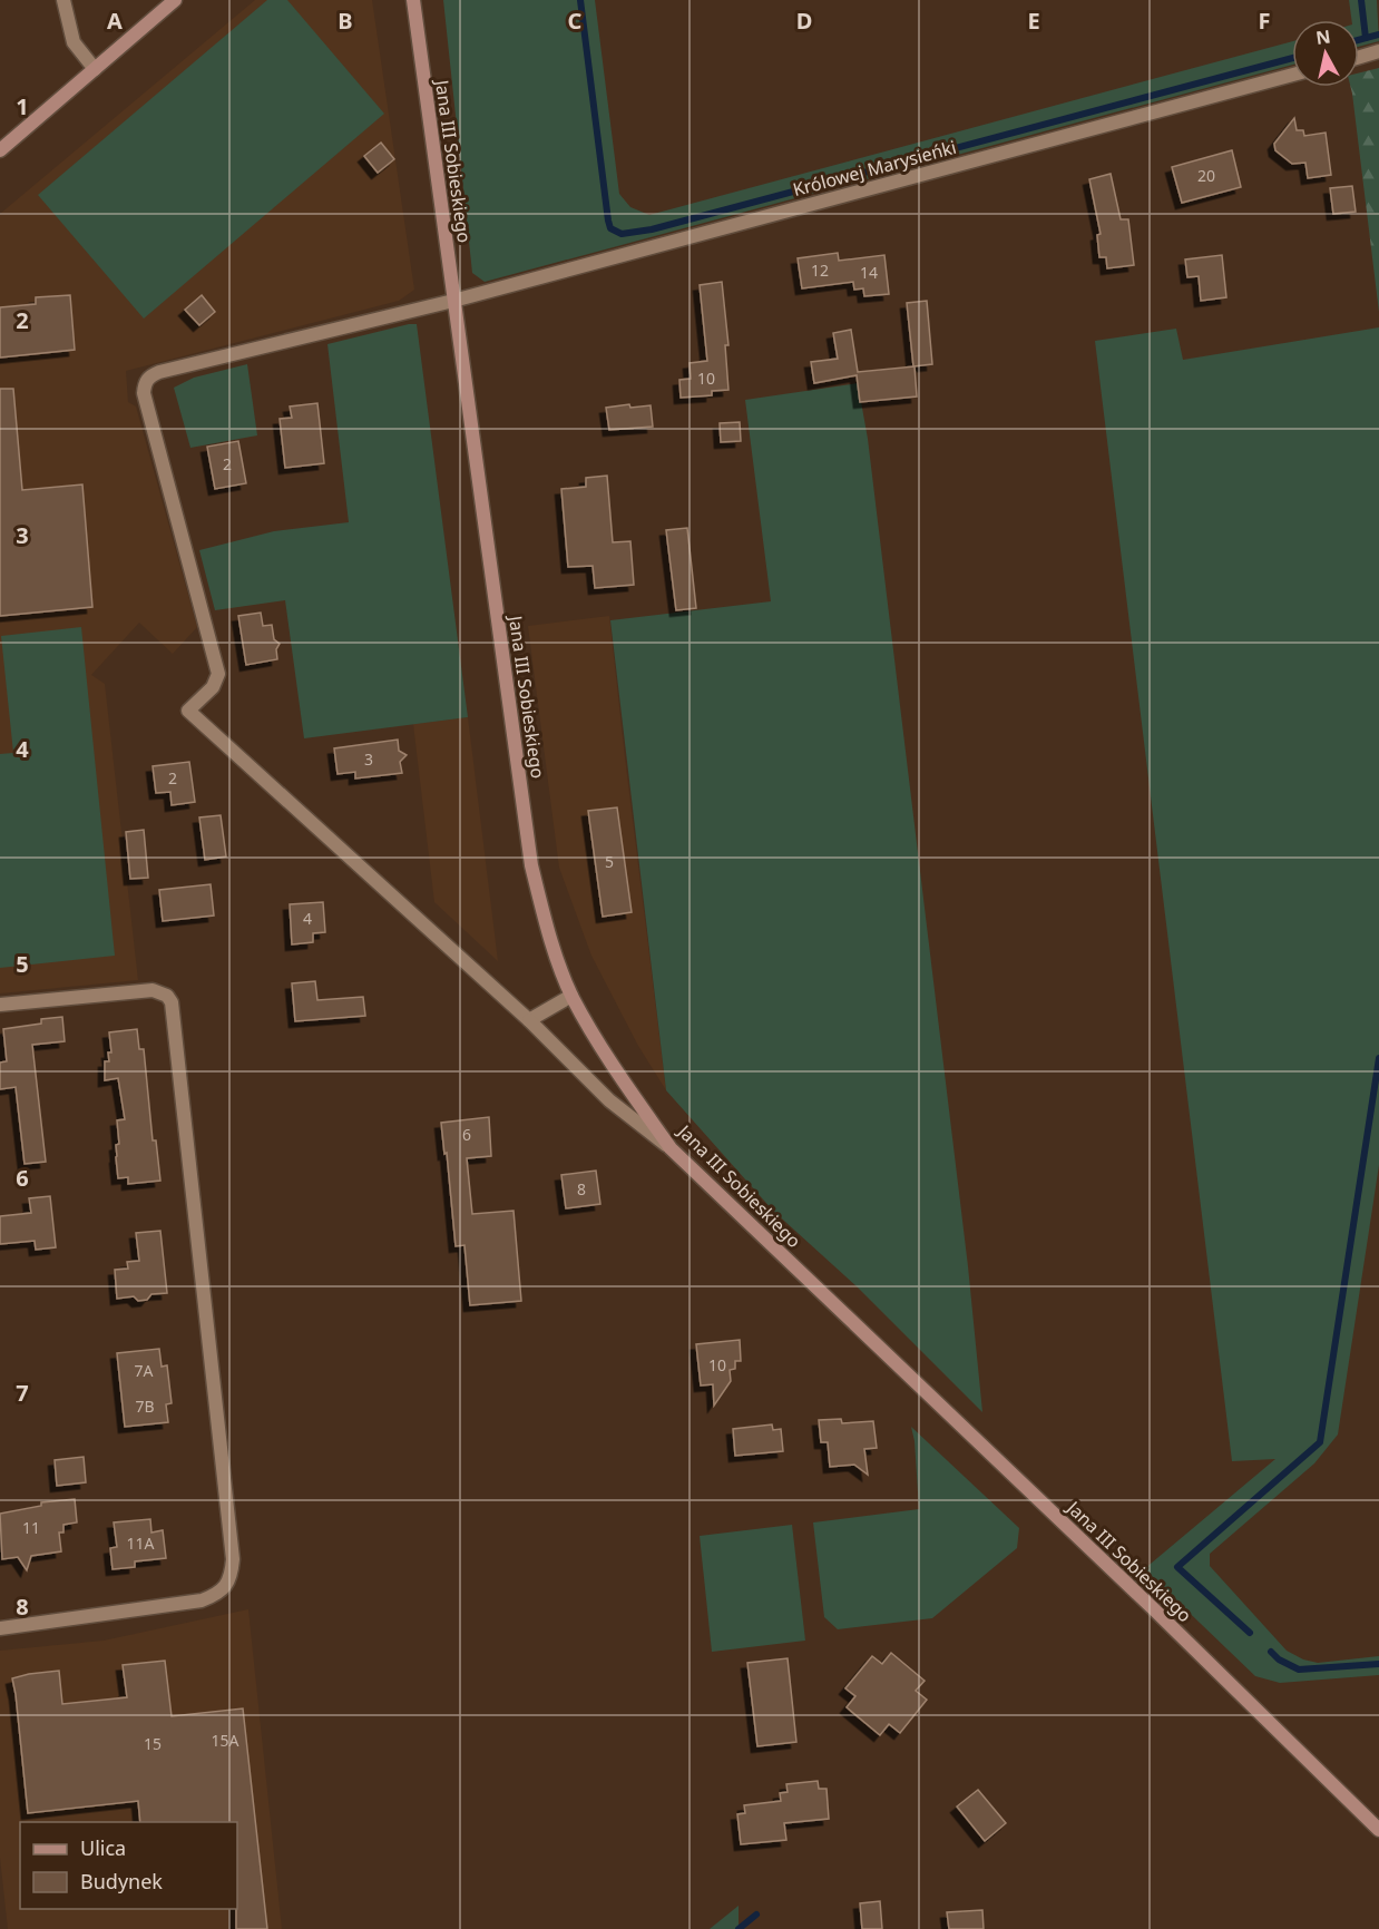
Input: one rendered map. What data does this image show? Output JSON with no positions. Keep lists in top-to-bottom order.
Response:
{
  "streets": {
    "main road": ["Jana III Sobieskiego"],
    "street": ["Królowej Marysieńki"]
  },
  "crossings": [
    ["Jana III Sobieskiego", "Królowej Marysieńki"]
  ],
  "house_numbers": [
    "20",
    "12",
    "14",
    "10",
    "2",
    "3",
    "2",
    "5",
    "4",
    "6",
    "8",
    "10",
    "7A",
    "7B",
    "11",
    "11A",
    "15A",
    "15"
  ],
  "legend": ["Ulica", "Budynek"],
  "north": "top",
  "grid": {
    "columns": [
      "A",
      "B",
      "C",
      "D",
      "E",
      "F"
    ],
    "rows": [
      "1",
      "2",
      "3",
      "4",
      "5",
      "6",
      "7",
      "8"
    ]
  }
}
